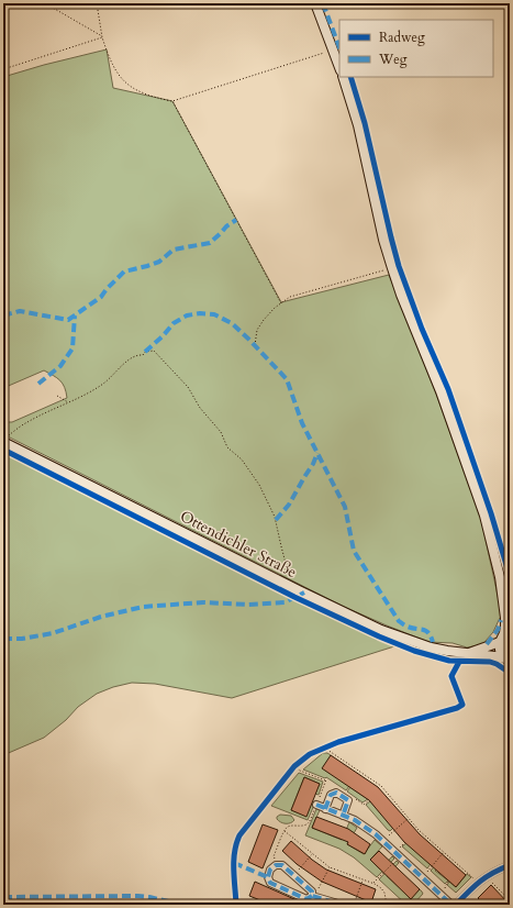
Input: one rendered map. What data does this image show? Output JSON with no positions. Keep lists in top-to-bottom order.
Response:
{
  "streets": {
    "street": ["Ottendichler Straße"]
  },
  "legend": ["Radweg", "Weg"]
}
